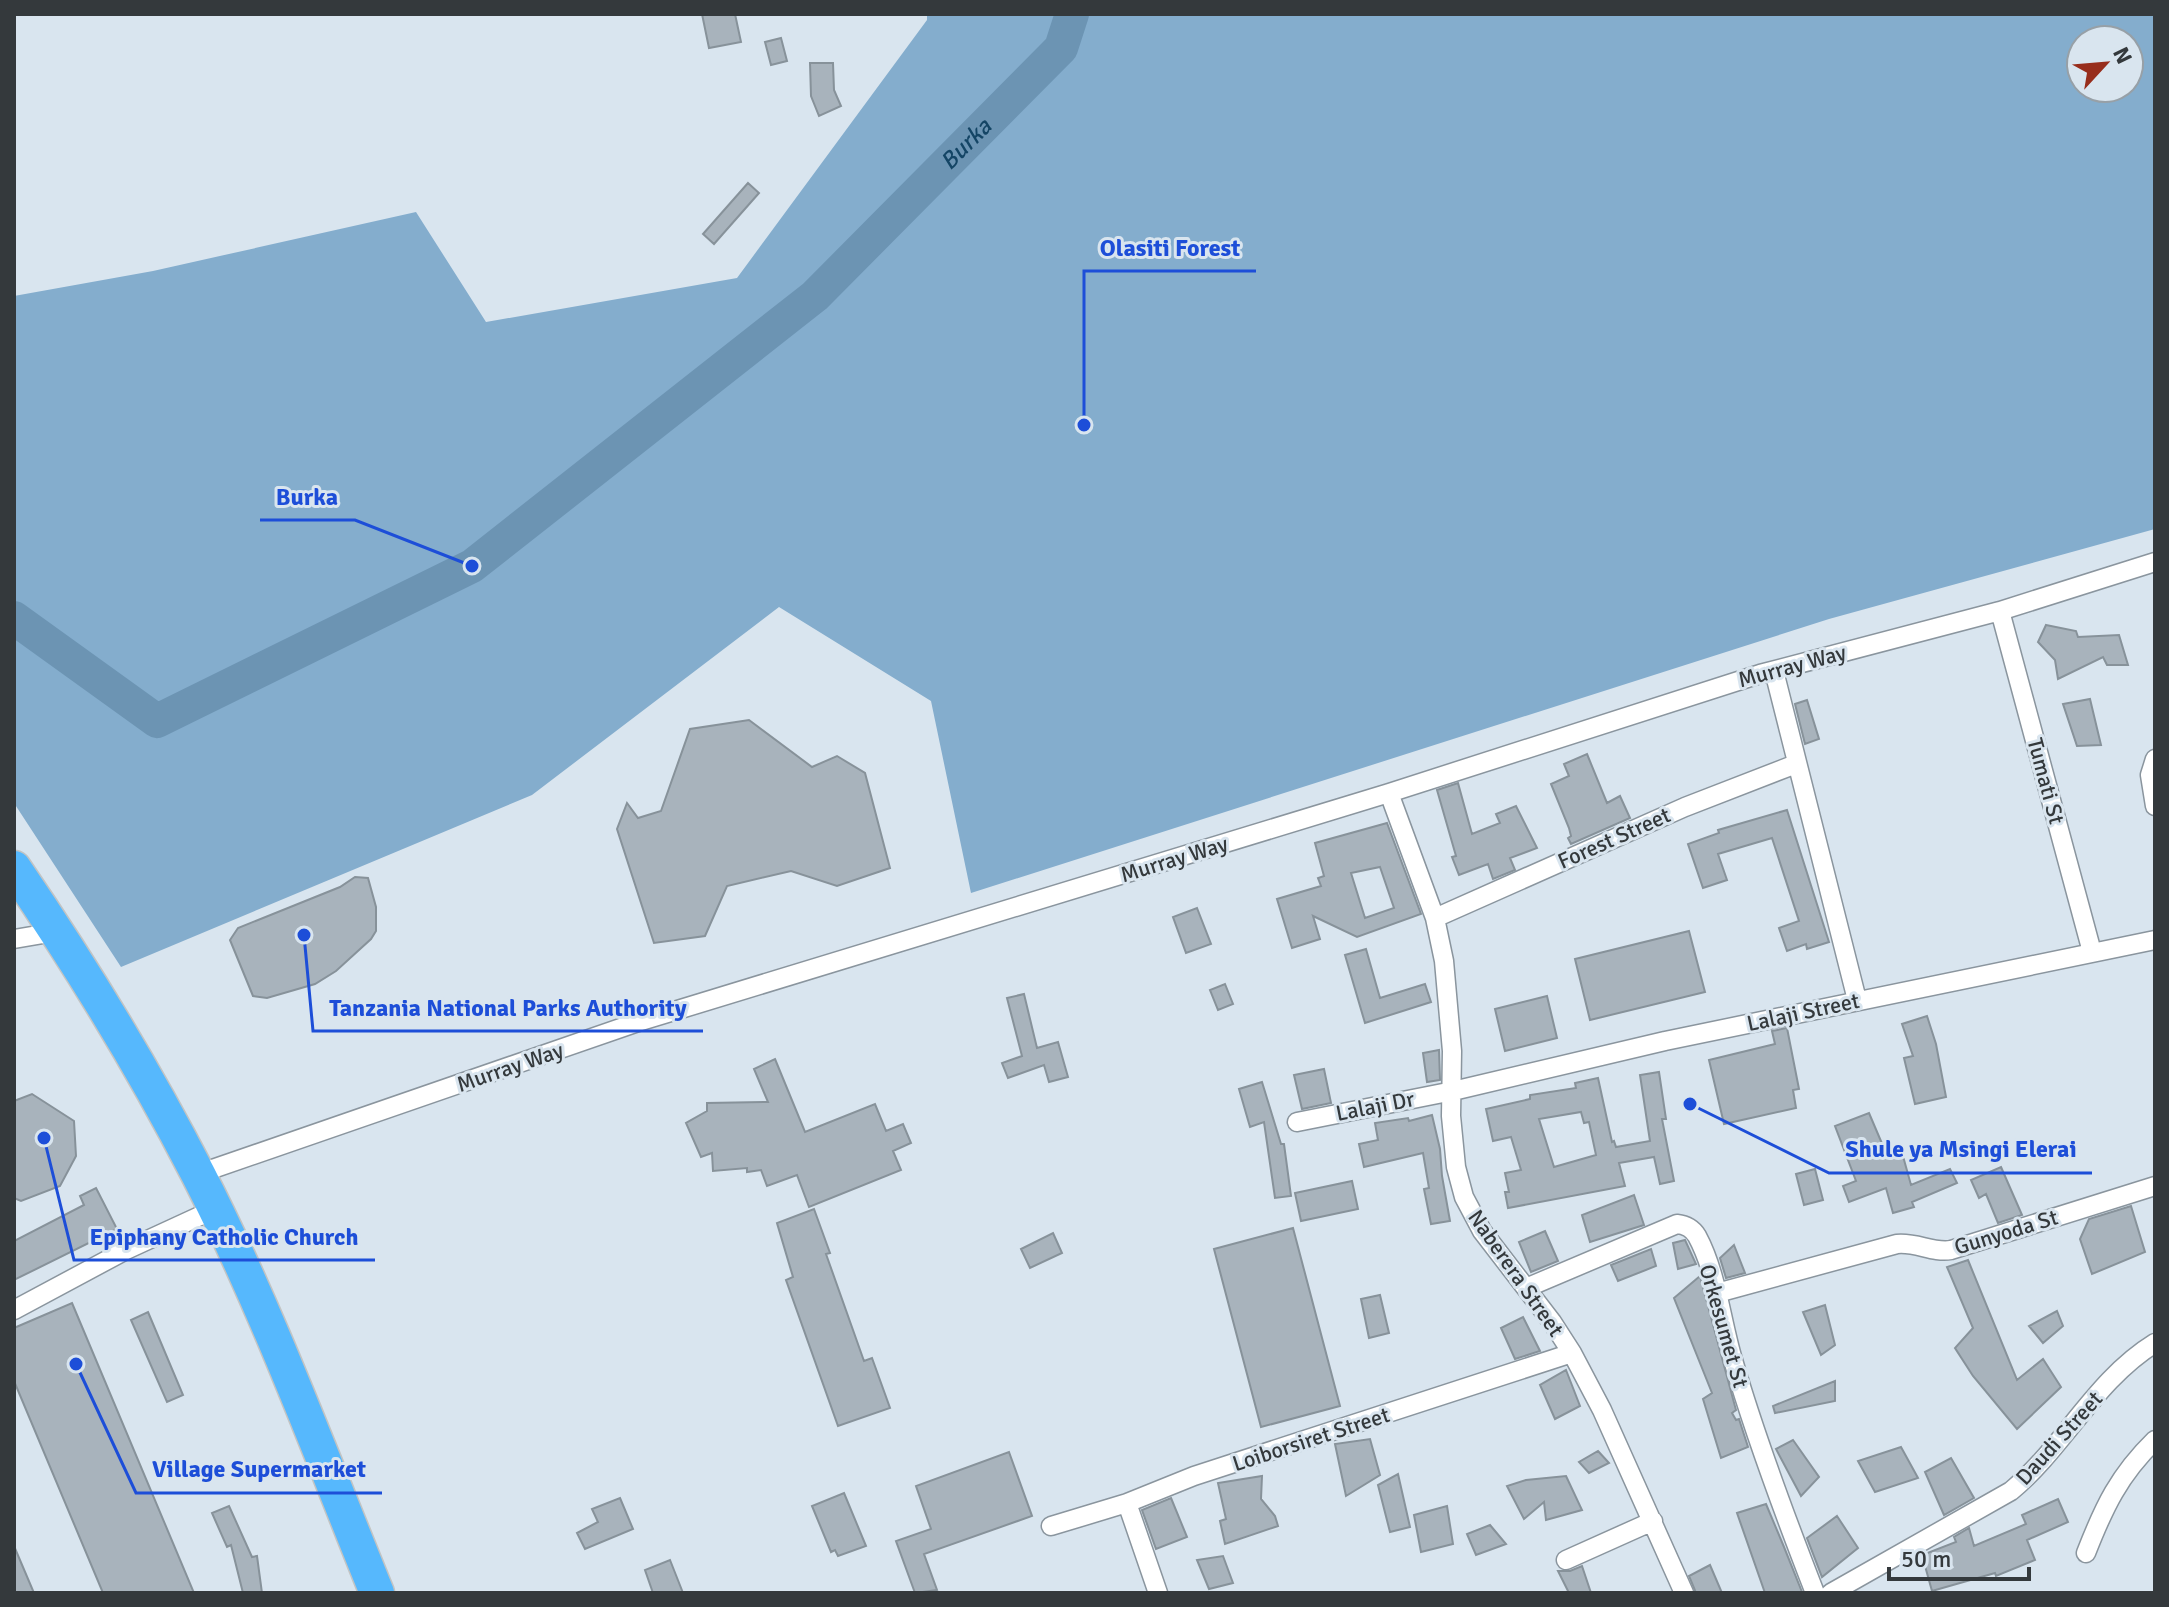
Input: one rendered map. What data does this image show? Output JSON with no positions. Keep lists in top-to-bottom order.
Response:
{
  "streets": {
    "street": [
      "Murray Way",
      "Tumati St",
      "Forest Street",
      "Lalaji Street",
      "Lalaji Dr",
      "Gunyoda St",
      "Naberera Street",
      "Orkesumet St",
      "Daudi Street",
      "Loiborsiret Street"
    ]
  },
  "crossings": [
    ["Murray Way", "Tumati St"],
    ["Murray Way", "Naberera Street"],
    ["Tumati St", "Lalaji Street"],
    ["Forest Street", "Naberera Street"],
    ["Lalaji Street", "Lalaji Dr"],
    ["Lalaji Street", "Naberera Street"],
    ["Lalaji Dr", "Naberera Street"],
    ["Gunyoda St", "Orkesumet St"],
    ["Naberera Street", "Orkesumet St"],
    ["Naberera Street", "Loiborsiret Street"]
  ],
  "water": ["Burka"],
  "places": [
    "Olasiti Forest",
    "Burka",
    "Tanzania National Parks Authority",
    "Shule ya Msingi Elerai",
    "Epiphany Catholic Church",
    "Village Supermarket"
  ],
  "scale_bar": "50 m",
  "north": "top right"
}
